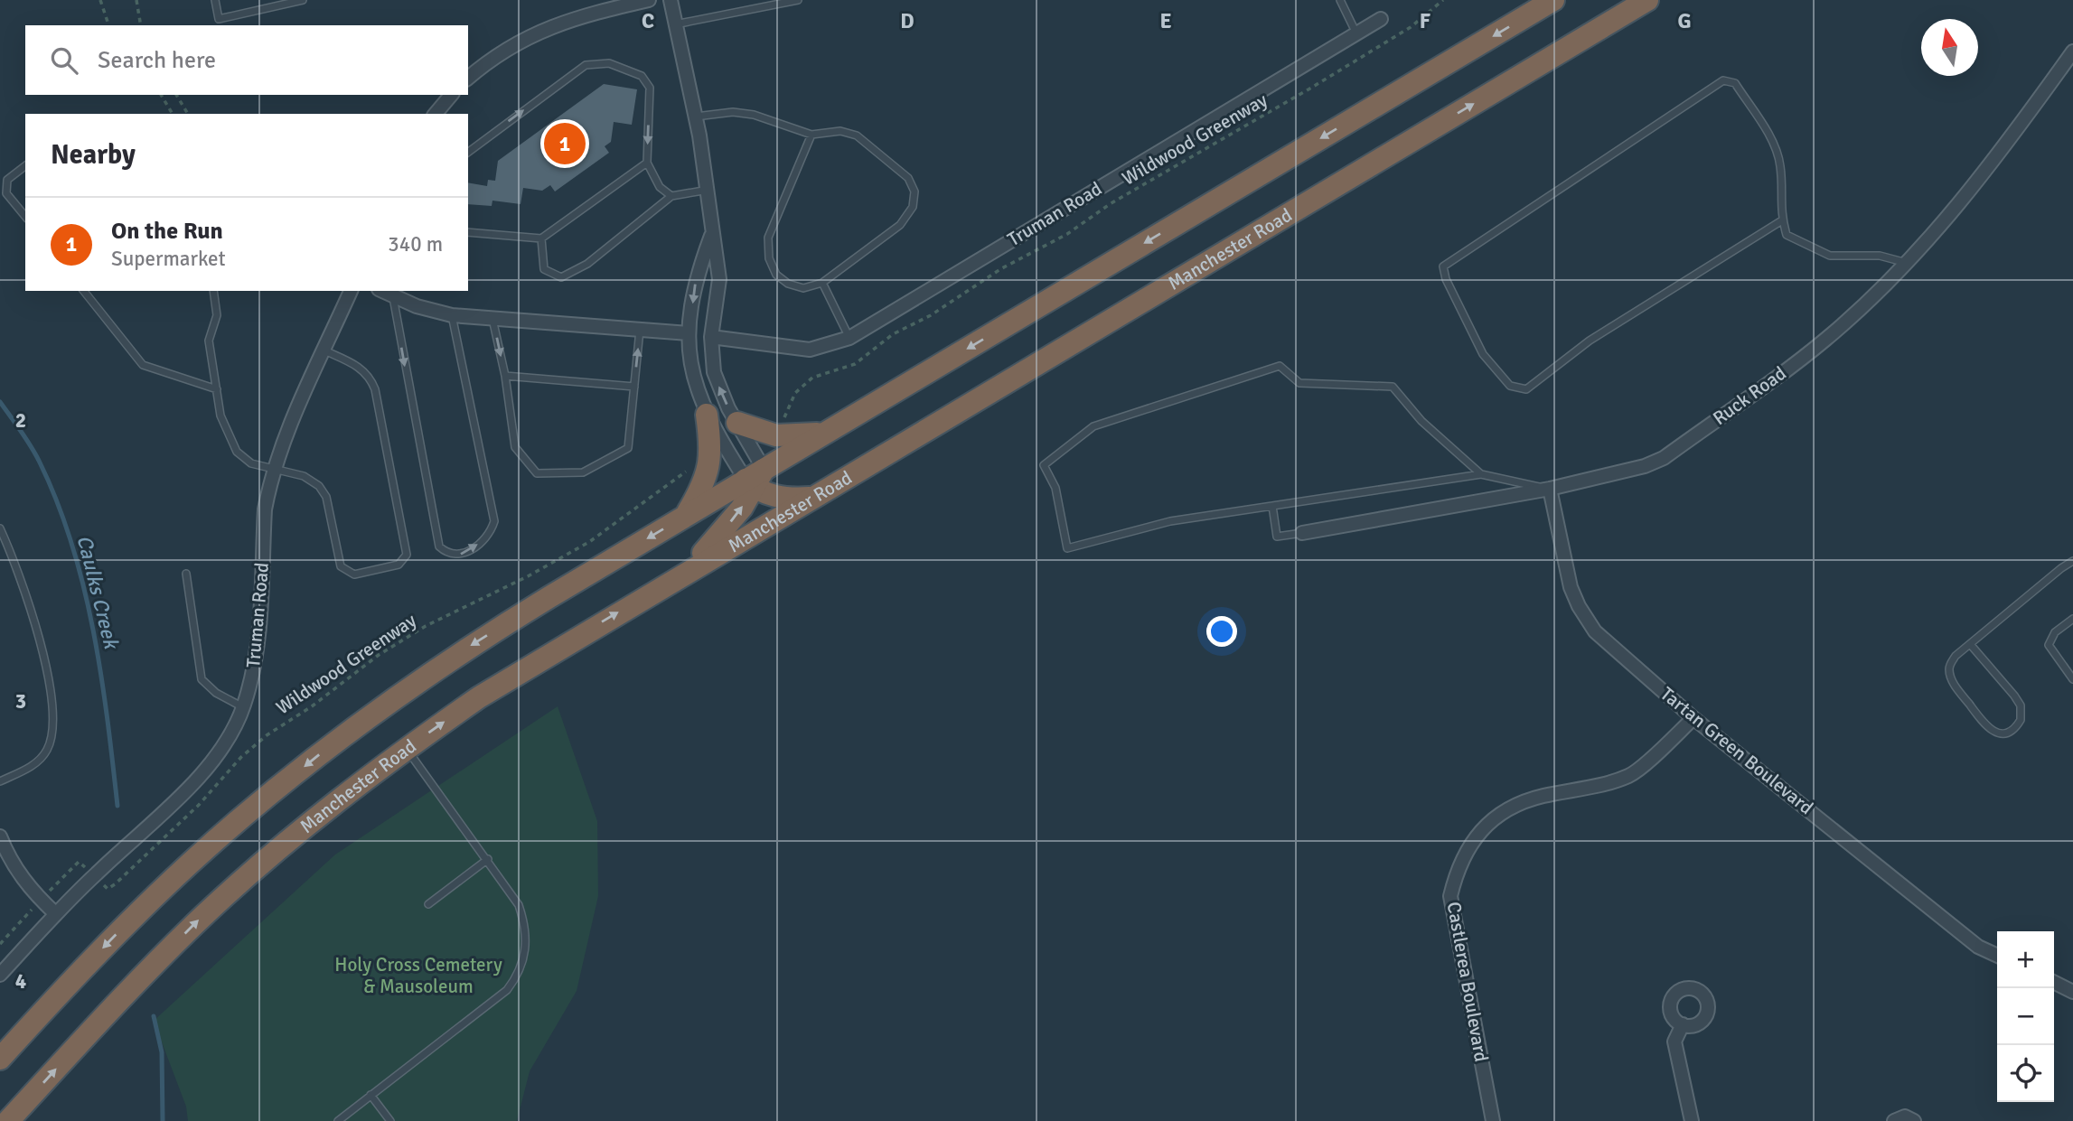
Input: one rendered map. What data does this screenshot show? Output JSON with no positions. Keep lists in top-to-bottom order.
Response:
{
  "streets": {
    "highway": ["Manchester Road"],
    "street": [
      "Truman Road",
      "Ruck Road",
      "Tartan Green Boulevard",
      "Castlerea Boulevard"
    ],
    "path": ["Wildwood Greenway"]
  },
  "crossings": [
    ["Ruck Road", "Tartan Green Boulevard"],
    ["Tartan Green Boulevard", "Castlerea Boulevard"]
  ],
  "water": ["Caulks Creek"],
  "parks": ["Holy Cross Cemetery & Mausoleum"],
  "north": "top",
  "page": {
    "search": "Search here",
    "heading": "Nearby",
    "pins": "1",
    "list": [
      {
        "mark": "1",
        "name": "On the Run",
        "note": "Supermarket",
        "value": "340 m"
      }
    ],
    "map_buttons": ["+", "−"]
  },
  "grid": {
    "columns": [
      "C",
      "D",
      "E",
      "F",
      "G"
    ],
    "rows": ["2", "3", "4"]
  }
}
